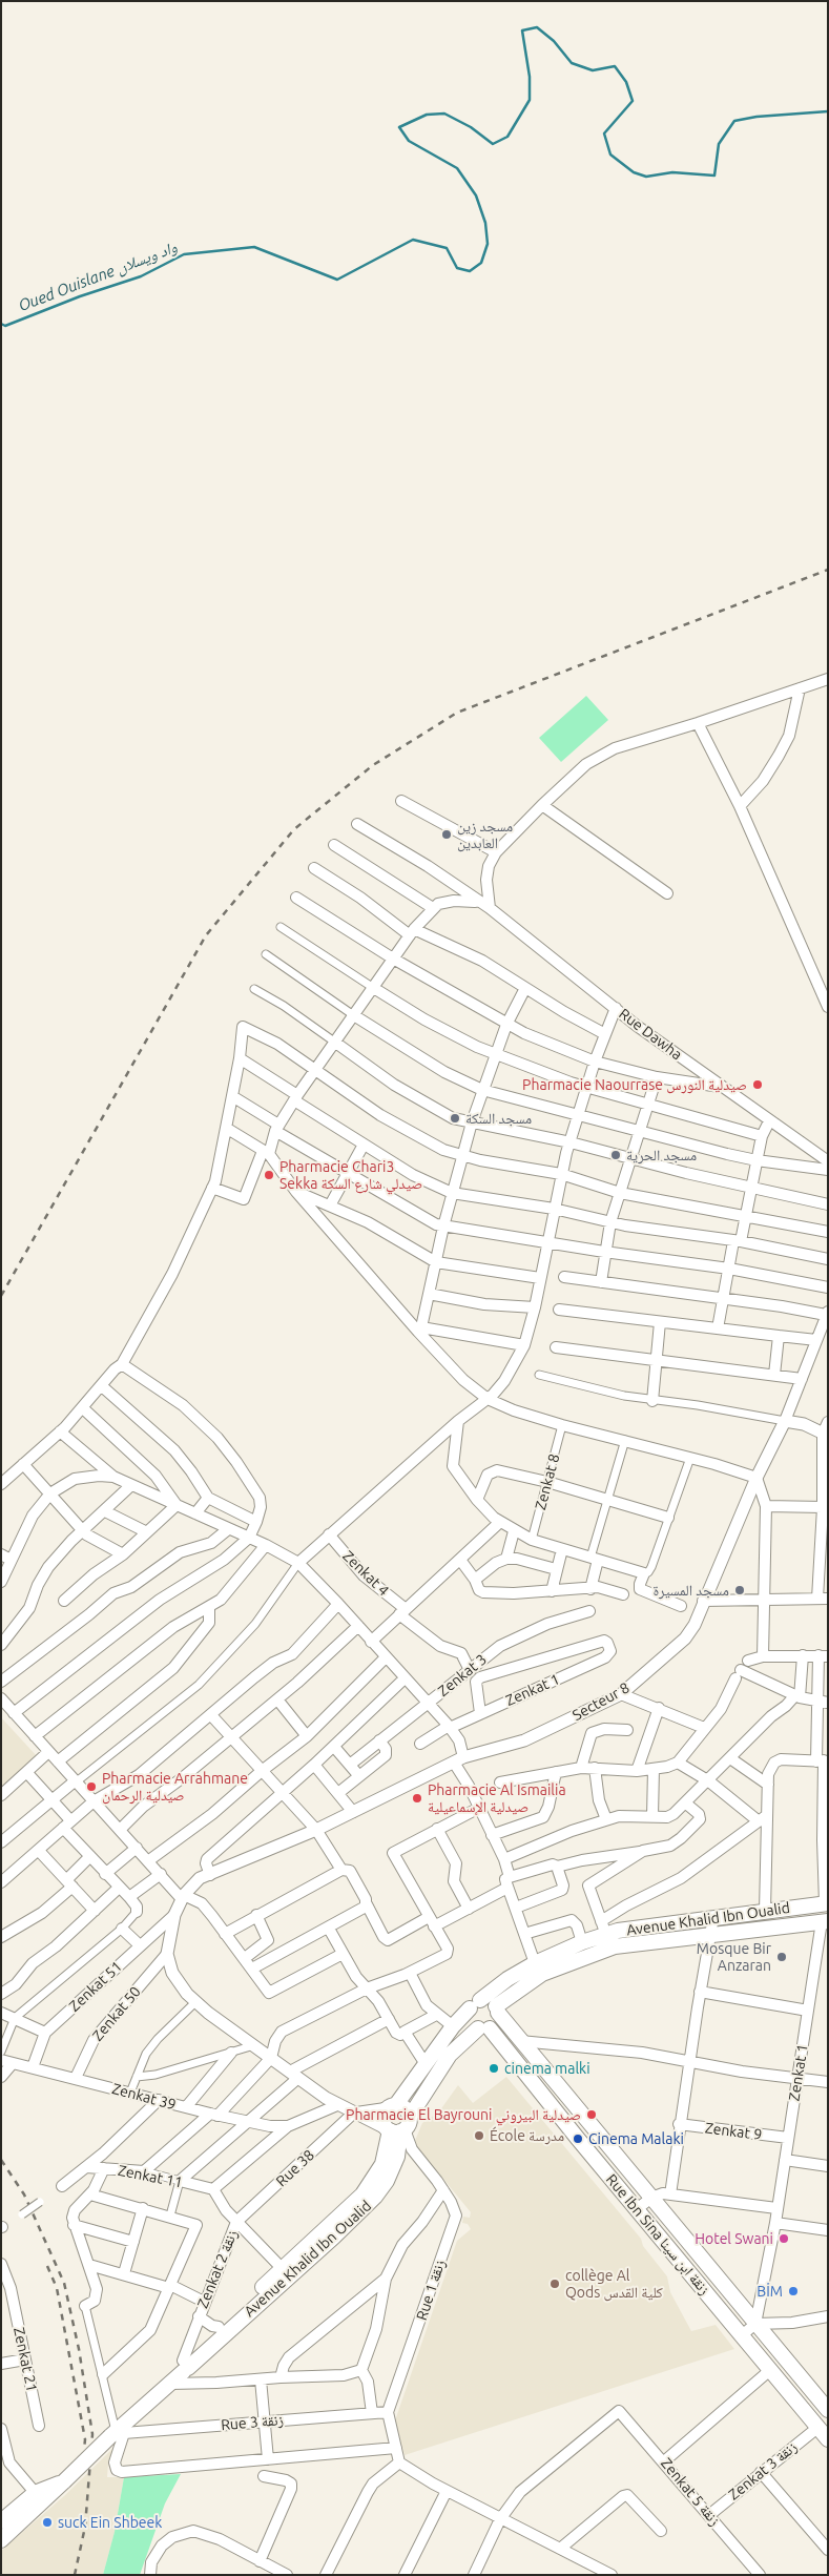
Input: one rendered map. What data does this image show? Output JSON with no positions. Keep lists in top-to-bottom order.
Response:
{
  "streets": {
    "main road": ["Avenue Khalid Ibn Oualid", "Rue Ibn Sina زنقة ابن سينا"],
    "street": [
      "Rue Dawha",
      "Zenkat 8",
      "Zenkat 4",
      "Zenkat 3",
      "Zenkat 1",
      "Secteur 8",
      "Zenkat 51",
      "Zenkat 50",
      "Zenkat 39",
      "Zenkat 9",
      "Rue 38",
      "Zenkat 11",
      "Zenkat 2 زنقة",
      "Rue 1 زنقة",
      "Zenkat 21",
      "Rue 3 زنقة",
      "Zenkat 3 زنقة",
      "Zenkat 5 زنقة"
    ]
  },
  "crossings": [
    ["Zenkat 4", "Zenkat 3"],
    ["Zenkat 1", "Avenue Khalid Ibn Oualid"],
    ["Zenkat 1", "Zenkat 9"],
    ["Zenkat 1", "Rue Ibn Sina زنقة ابن سينا"],
    ["Avenue Khalid Ibn Oualid", "Rue Ibn Sina زنقة ابن سينا"],
    ["Avenue Khalid Ibn Oualid", "Zenkat 2 زنقة"],
    ["Avenue Khalid Ibn Oualid", "Rue 1 زنقة"],
    ["Avenue Khalid Ibn Oualid", "Rue 3 زنقة"],
    ["Zenkat 51", "Zenkat 39"],
    ["Zenkat 50", "Zenkat 39"],
    ["Zenkat 39", "Zenkat 11"],
    ["Rue 38", "Zenkat 2 زنقة"],
    ["Rue Ibn Sina زنقة ابن سينا", "Zenkat 3 زنقة"],
    ["Rue 1 زنقة", "Rue 3 زنقة"],
    ["Zenkat 3 زنقة", "Zenkat 5 زنقة"]
  ],
  "water": ["Oued Ouislane واد ويسلان"],
  "places": [
    "مسجد زين العابدين",
    "Pharmacie Naourrase صيدلية النورس",
    "مسجد السكة",
    "مسجد الحرية",
    "Pharmacie Chari3 Sekka صيدلي شارع السكة",
    "مسجد المسيرة",
    "Pharmacie Arrahmane صيدلية الرحمان",
    "Pharmacie Al Ismailia صيدلية الإسماعيلية",
    "Mosque Bir Anzaran",
    "cinema malki",
    "Pharmacie El Bayrouni صيدلية البيروني",
    "École مدرسة",
    "Cinema Malaki",
    "Hotel Swani",
    "collège Al Qods كلية القدس",
    "BİM",
    "suck Ein Shbeek"
  ]
}
